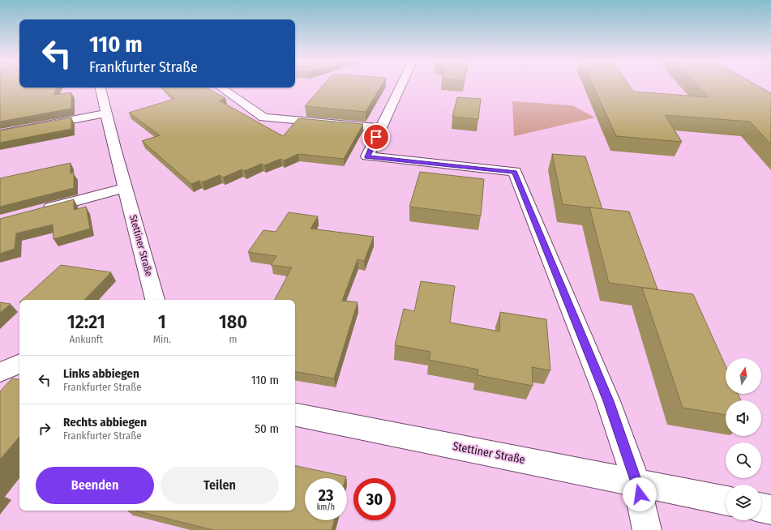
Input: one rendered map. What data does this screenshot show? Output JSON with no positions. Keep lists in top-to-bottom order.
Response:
{
  "streets": {
    "street": ["Stettiner Straße"]
  },
  "north": "top",
  "page": {
    "turn": ["110 m", "Frankfurter Straße"],
    "eta": [
      "12:21",
      "Ankunft",
      "1",
      "Min.",
      "180",
      "m"
    ],
    "list": [
      {
        "name": "Links abbiegen",
        "note": "Frankfurter Straße",
        "value": "110 m"
      },
      {
        "name": "Rechts abbiegen",
        "note": "Frankfurter Straße",
        "value": "50 m"
      }
    ],
    "buttons": ["Beenden", "Teilen"],
    "speed": "23 km/h",
    "limit": "30"
  }
}
